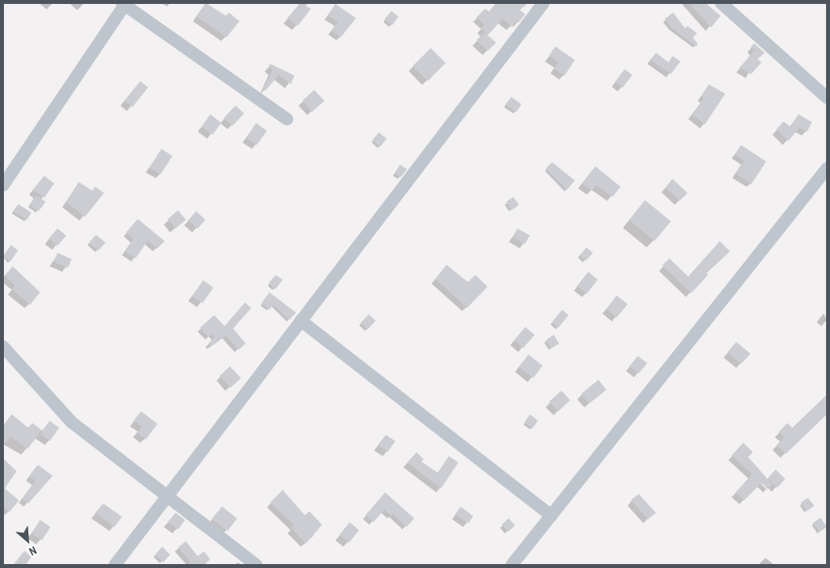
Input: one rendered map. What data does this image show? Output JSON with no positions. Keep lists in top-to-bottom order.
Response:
{
  "north": "bottom right"
}
